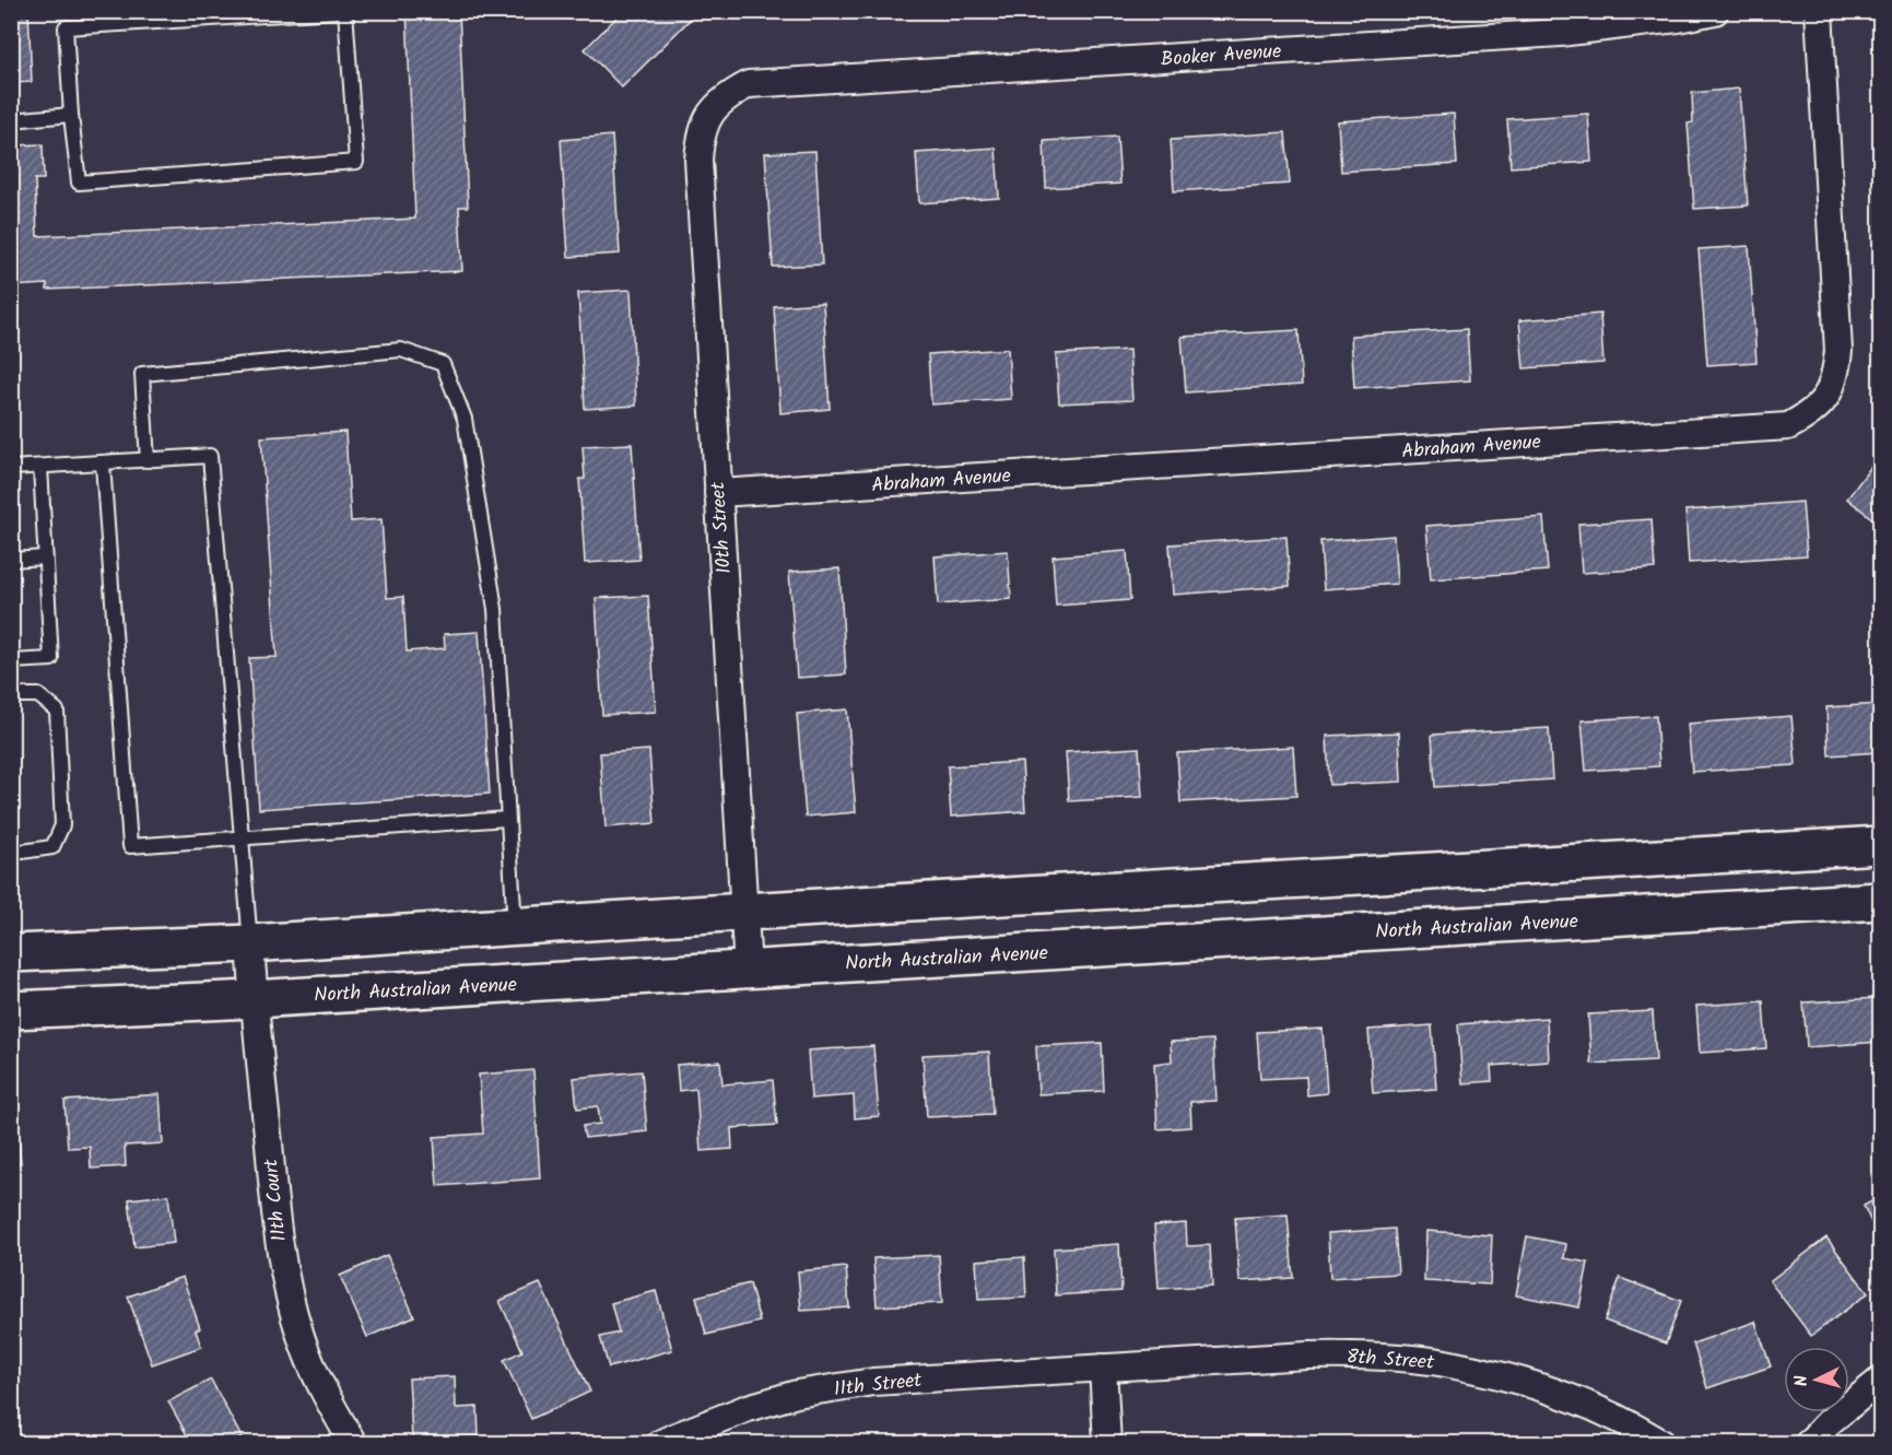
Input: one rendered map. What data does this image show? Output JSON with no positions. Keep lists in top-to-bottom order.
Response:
{
  "streets": {
    "main road": ["North Australian Avenue"],
    "street": [
      "Booker Avenue",
      "Abraham Avenue",
      "10th Street",
      "11th Court",
      "8th Street",
      "11th Street"
    ]
  },
  "crossings": [
    ["Booker Avenue", "10th Street"],
    ["Abraham Avenue", "10th Street"],
    ["10th Street", "North Australian Avenue"],
    ["North Australian Avenue", "11th Court"],
    ["8th Street", "11th Street"]
  ],
  "north": "left"
}
